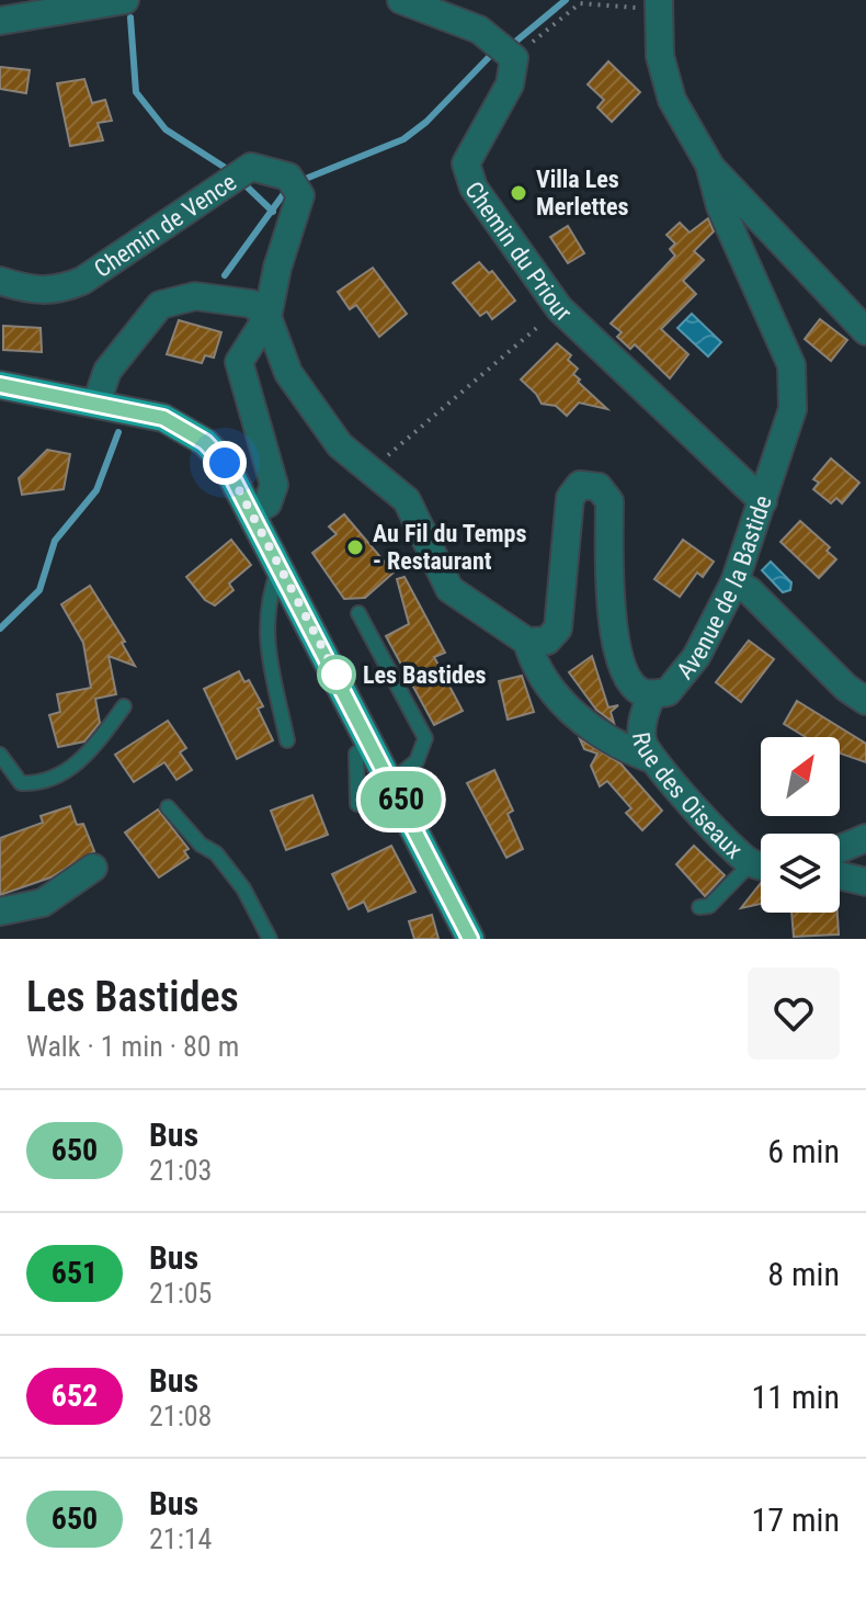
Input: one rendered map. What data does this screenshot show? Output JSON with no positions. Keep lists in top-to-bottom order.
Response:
{
  "streets": {
    "street": [
      "Chemin de Vence",
      "Chemin du Priour",
      "Avenue de la Bastide",
      "Rue des Oiseaux"
    ]
  },
  "crossings": [
    ["Chemin du Priour", "Avenue de la Bastide"],
    ["Avenue de la Bastide", "Rue des Oiseaux"]
  ],
  "places": ["Villa Les Merlettes", "Au Fil du Temps - Restaurant", "Les Bastides"],
  "lines": ["bus line 650"],
  "north": "top right",
  "page": {
    "on_map": "650",
    "heading": ["Les Bastides", "Walk · 1 min · 80 m"],
    "list": [
      {
        "mark": "650",
        "name": "Bus",
        "note": "21:03",
        "value": "6 min"
      },
      {
        "mark": "651",
        "name": "Bus",
        "note": "21:05",
        "value": "8 min"
      },
      {
        "mark": "652",
        "name": "Bus",
        "note": "21:08",
        "value": "11 min"
      },
      {
        "mark": "650",
        "name": "Bus",
        "note": "21:14",
        "value": "17 min"
      }
    ]
  }
}
